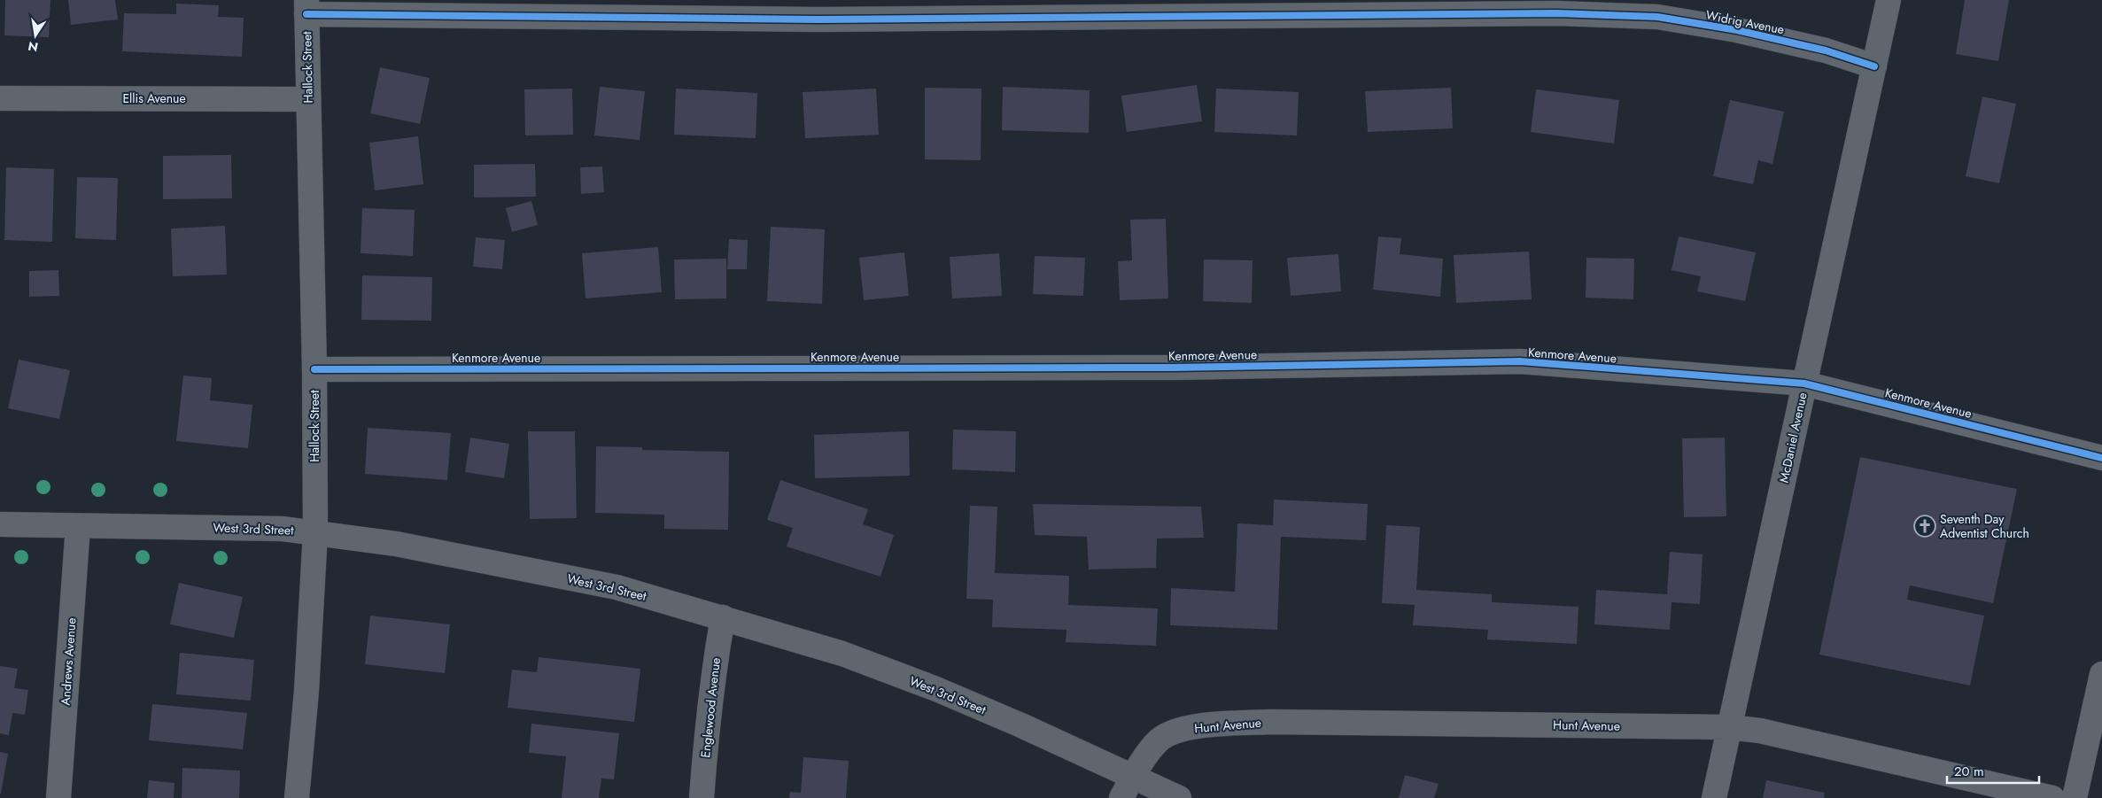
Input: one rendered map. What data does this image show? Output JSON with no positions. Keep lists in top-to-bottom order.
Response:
{
  "streets": {
    "street": [
      "Widrig Avenue",
      "Hallock Street",
      "Ellis Avenue",
      "Kenmore Avenue",
      "McDaniel Avenue",
      "West 3rd Street",
      "Andrews Avenue",
      "Englewood Avenue",
      "Hunt Avenue"
    ]
  },
  "crossings": [
    ["Widrig Avenue", "Hallock Street"],
    ["Widrig Avenue", "McDaniel Avenue"],
    ["Hallock Street", "Ellis Avenue"],
    ["Hallock Street", "Kenmore Avenue"],
    ["Hallock Street", "West 3rd Street"],
    ["Kenmore Avenue", "McDaniel Avenue"],
    ["McDaniel Avenue", "Hunt Avenue"],
    ["West 3rd Street", "Andrews Avenue"],
    ["West 3rd Street", "Englewood Avenue"],
    ["West 3rd Street", "Hunt Avenue"]
  ],
  "places": {
    "church": ["Seventh Day Adventist Church"]
  },
  "scale_bar": "20 m",
  "north": "bottom"
}
